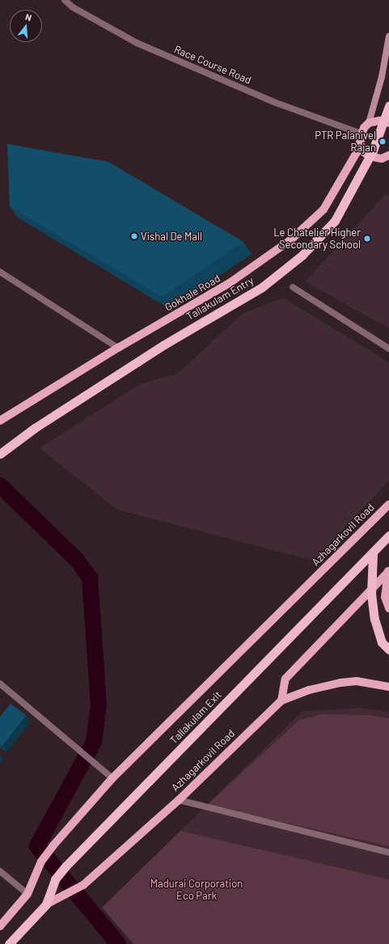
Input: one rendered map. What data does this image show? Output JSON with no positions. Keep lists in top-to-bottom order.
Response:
{
  "streets": {
    "highway": ["Tallakulam Entry", "Azhagarkovil Road", "Tallakulam Exit"],
    "main road": ["Gokhale Road"],
    "street": ["Race Course Road"]
  },
  "crossings": [
    ["Azhagarkovil Road", "Tallakulam Exit"]
  ],
  "parks": ["Madurai Corporation Eco Park"],
  "places": ["PTR Palanivel Rajan", "Vishal De Mall", "Le Chatelier Higher Secondary School"],
  "north": "top"
}
